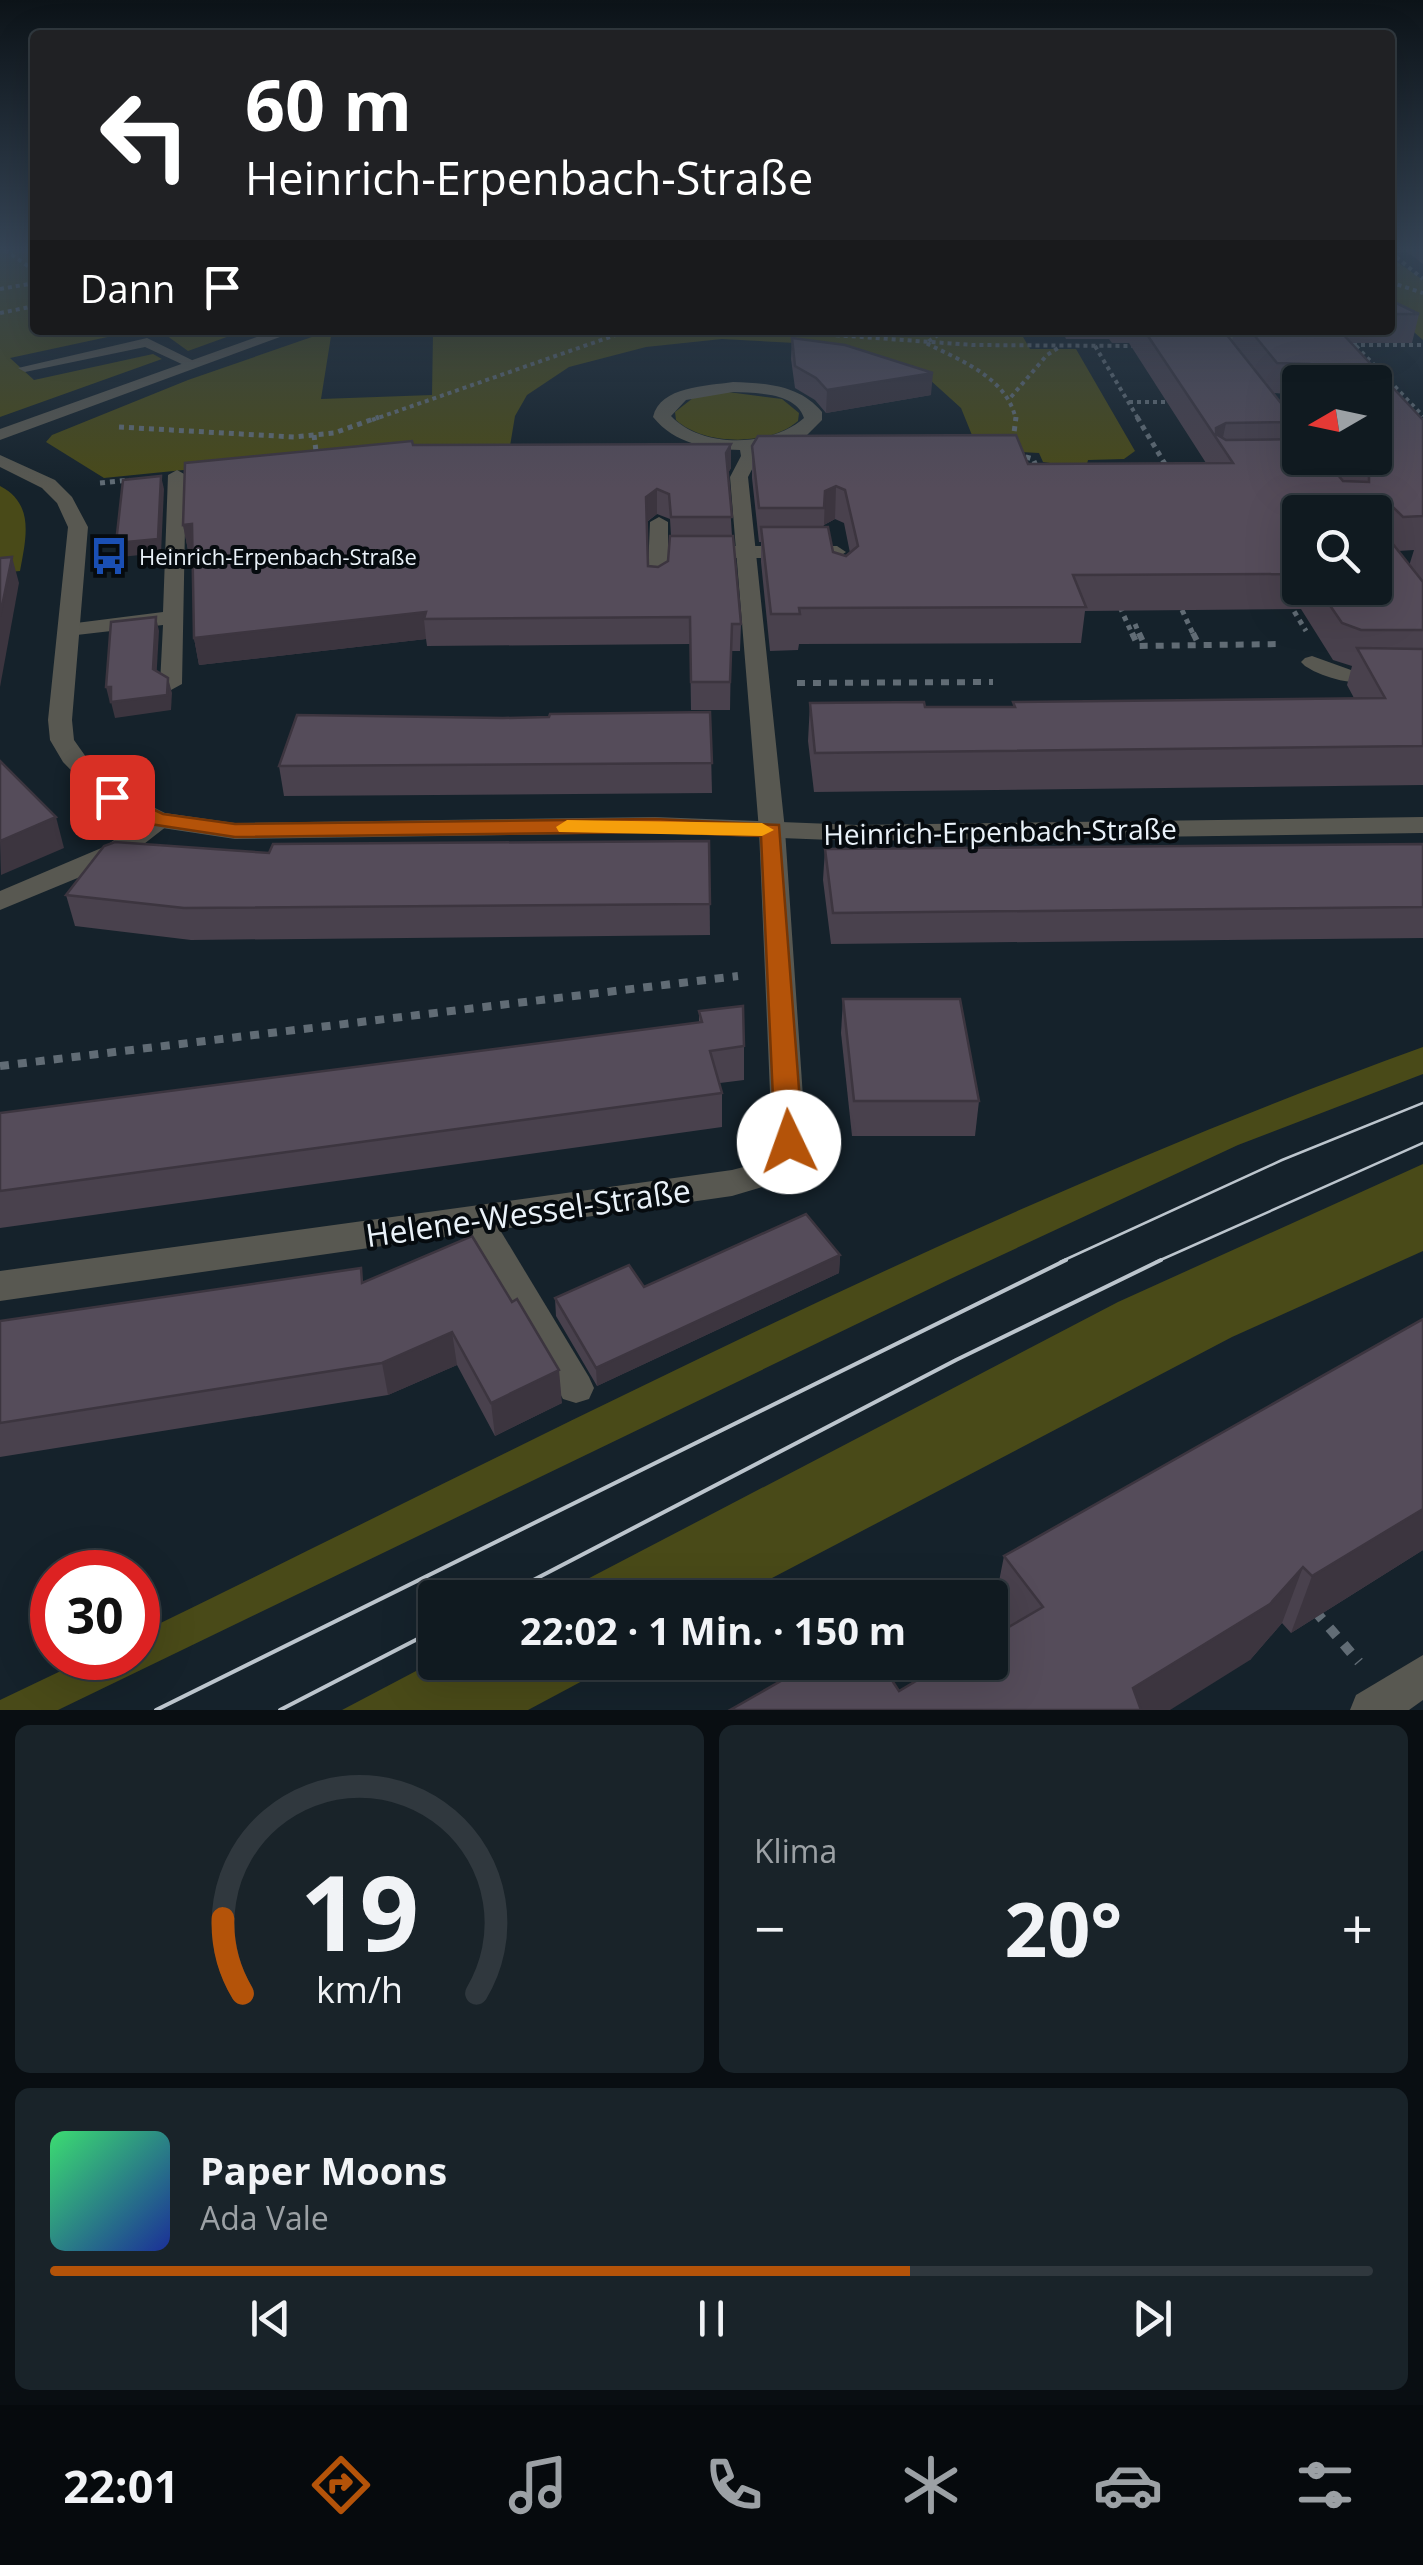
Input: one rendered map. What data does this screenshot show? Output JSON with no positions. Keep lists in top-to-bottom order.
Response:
{
  "streets": {
    "street": ["Heinrich-Erpenbach-Straße", "Helene-Wessel-Straße"]
  },
  "crossings": [
    ["Heinrich-Erpenbach-Straße", "Helene-Wessel-Straße"]
  ],
  "places": {
    "bus stop": ["Heinrich-Erpenbach-Straße"]
  },
  "north": "left",
  "page": {
    "turn": ["60 m", "Heinrich-Erpenbach-Straße"],
    "then": "Dann",
    "limit": "30",
    "trip": "22:02 · 1 Min. · 150 m",
    "tile": "Klima",
    "heat": ["−", "20°", "+"],
    "song": ["Paper Moons", "Ada Vale"],
    "tabs": "22:01",
    "gauge": ["19", "km/h"]
  }
}
